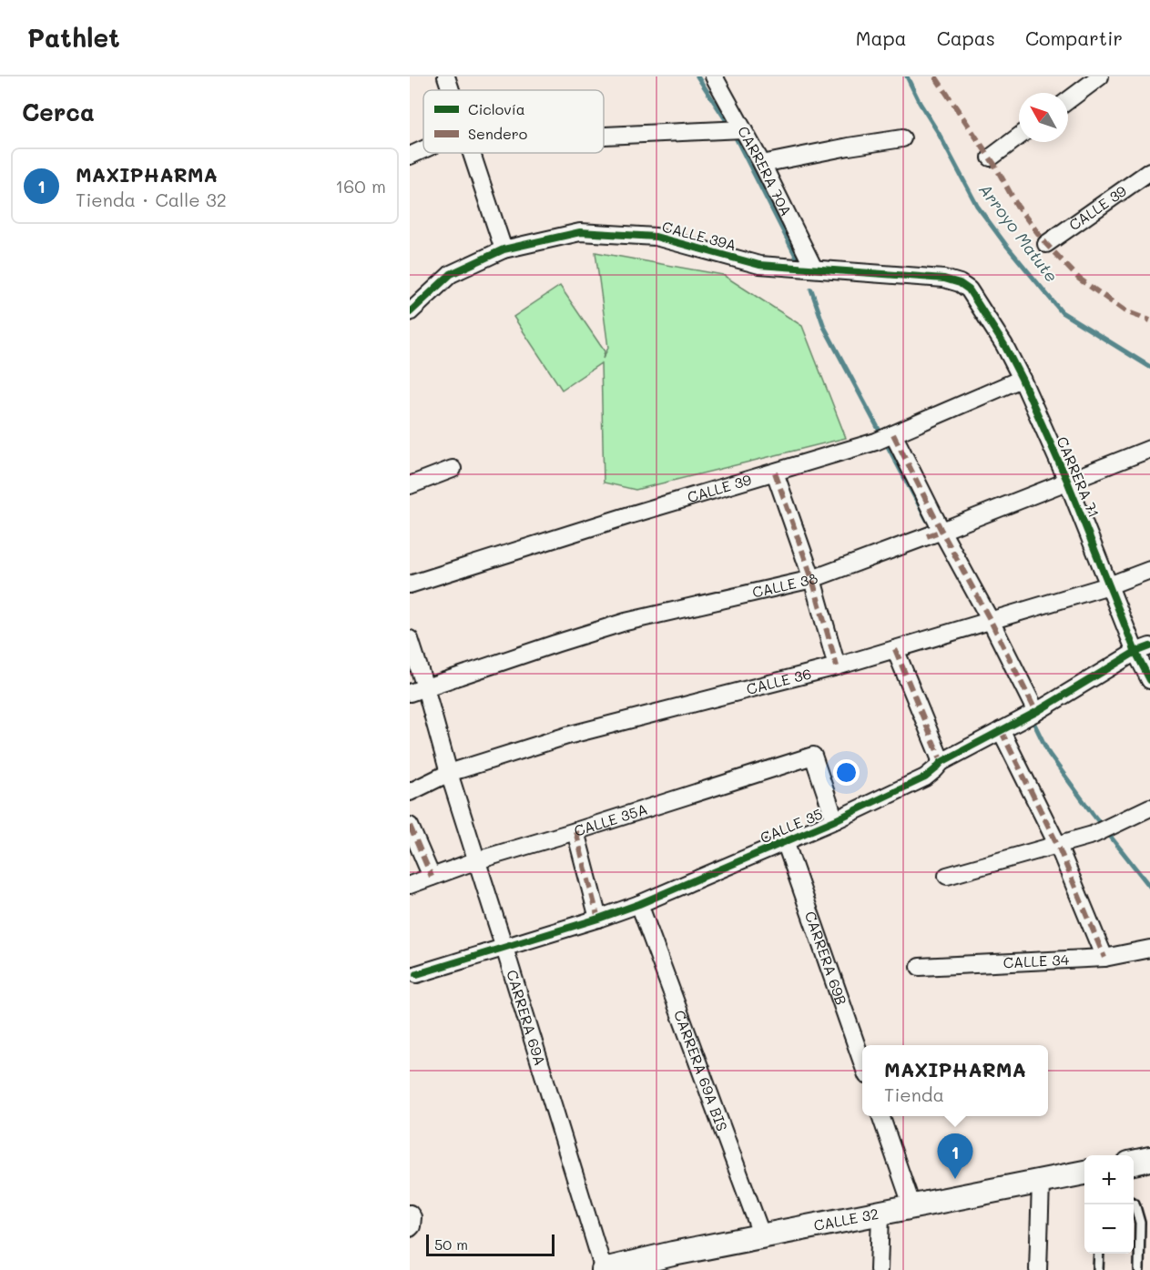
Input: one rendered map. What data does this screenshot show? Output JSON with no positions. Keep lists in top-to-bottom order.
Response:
{
  "streets": {
    "street": [
      "CARRERA 70A",
      "CALLE 39",
      "CALLE 39A",
      "CARRERA 71",
      "CALLE 38",
      "CALLE 36",
      "CALLE 35A",
      "CALLE 35",
      "CARRERA 69B",
      "CALLE 34",
      "CARRERA 69A",
      "CARRERA 69A BIS",
      "CALLE 32"
    ]
  },
  "crossings": [
    ["CARRERA 70A", "CALLE 39A"],
    ["CALLE 39", "CARRERA 71"],
    ["CALLE 39A", "CARRERA 71"],
    ["CARRERA 71", "CALLE 38"],
    ["CARRERA 71", "CALLE 36"],
    ["CARRERA 71", "CALLE 35"],
    ["CALLE 38", "CARRERA 69A"],
    ["CALLE 36", "CARRERA 69A"],
    ["CALLE 35A", "CALLE 35"],
    ["CALLE 35A", "CARRERA 69A"],
    ["CALLE 35", "CARRERA 69B"],
    ["CALLE 35", "CARRERA 69A"],
    ["CALLE 35", "CARRERA 69A BIS"],
    ["CARRERA 69A", "CALLE 32"],
    ["CARRERA 69A BIS", "CALLE 32"]
  ],
  "water": ["Arroyo Matute"],
  "legend": ["Ciclovía", "Sendero"],
  "scale_bar": "50 m",
  "north": "top left",
  "page": {
    "header": "Pathlet",
    "nav": ["Mapa", "Capas", "Compartir"],
    "heading": "Cerca",
    "list": [
      {
        "mark": "1",
        "name": "MAXIPHARMA",
        "note": "Tienda · Calle 32",
        "value": "160 m"
      }
    ],
    "popup": ["MAXIPHARMA", "Tienda"],
    "pins": "1",
    "map_buttons": ["+", "−"],
    "scale": "50 m"
  }
}
